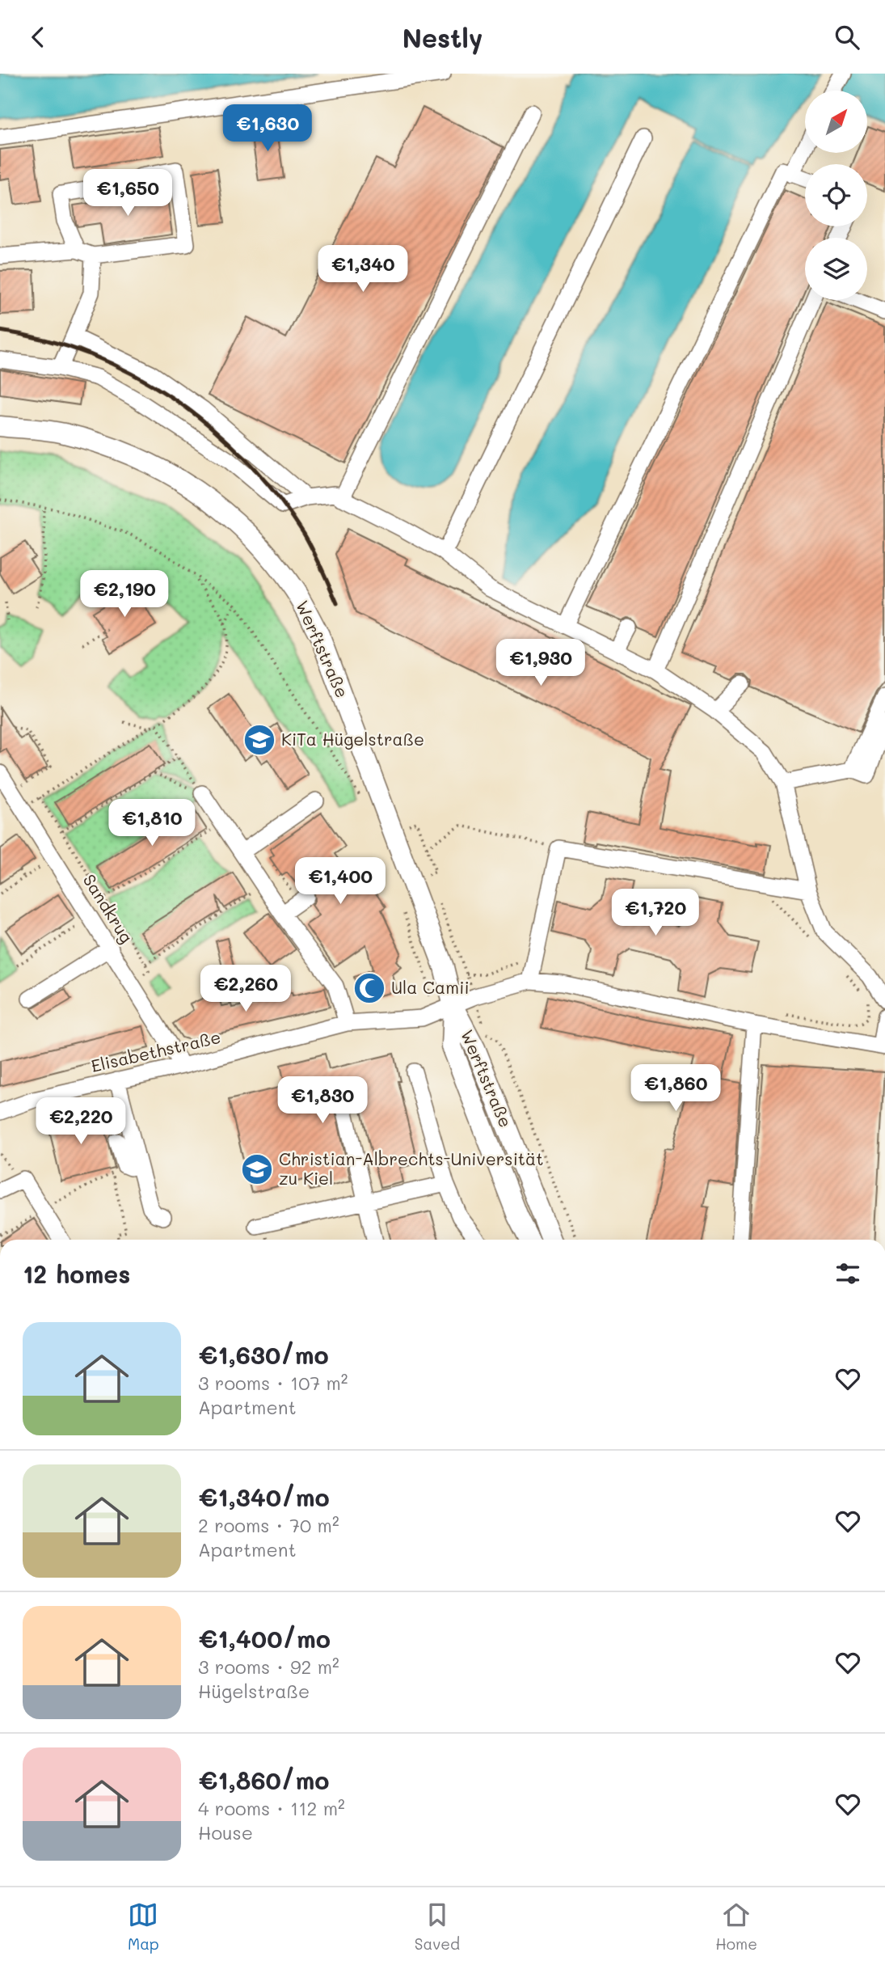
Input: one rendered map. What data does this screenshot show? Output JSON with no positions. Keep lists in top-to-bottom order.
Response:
{
  "streets": {
    "main road": ["Werftstraße"],
    "street": ["Sandkrug", "Elisabethstraße"]
  },
  "crossings": [
    ["Werftstraße", "Elisabethstraße"],
    ["Sandkrug", "Elisabethstraße"]
  ],
  "places": {
    "school or university": ["KiTa Hügelstraße", "Christian-Albrechts-Universität zu Kiel"],
    "mosque": ["Ula Camii"]
  },
  "north": "top right",
  "page": {
    "header": "Nestly",
    "price": [
      "€1,630",
      "€1,650",
      "€1,340",
      "€2,190",
      "€1,930",
      "€1,810",
      "€1,400",
      "€1,720",
      "€2,260",
      "€1,860",
      "€1,830",
      "€2,220"
    ],
    "heading": "12 homes",
    "list": [
      {
        "name": "€1,630/mo",
        "note": "3 rooms · 107 m² · Apartment"
      },
      {
        "name": "€1,340/mo",
        "note": "2 rooms · 70 m² · Apartment"
      },
      {
        "name": "€1,400/mo",
        "note": "3 rooms · 92 m² · Hügelstraße"
      },
      {
        "name": "€1,860/mo",
        "note": "4 rooms · 112 m² · House"
      }
    ],
    "tabs": ["Map", "Saved", "Home"]
  }
}
